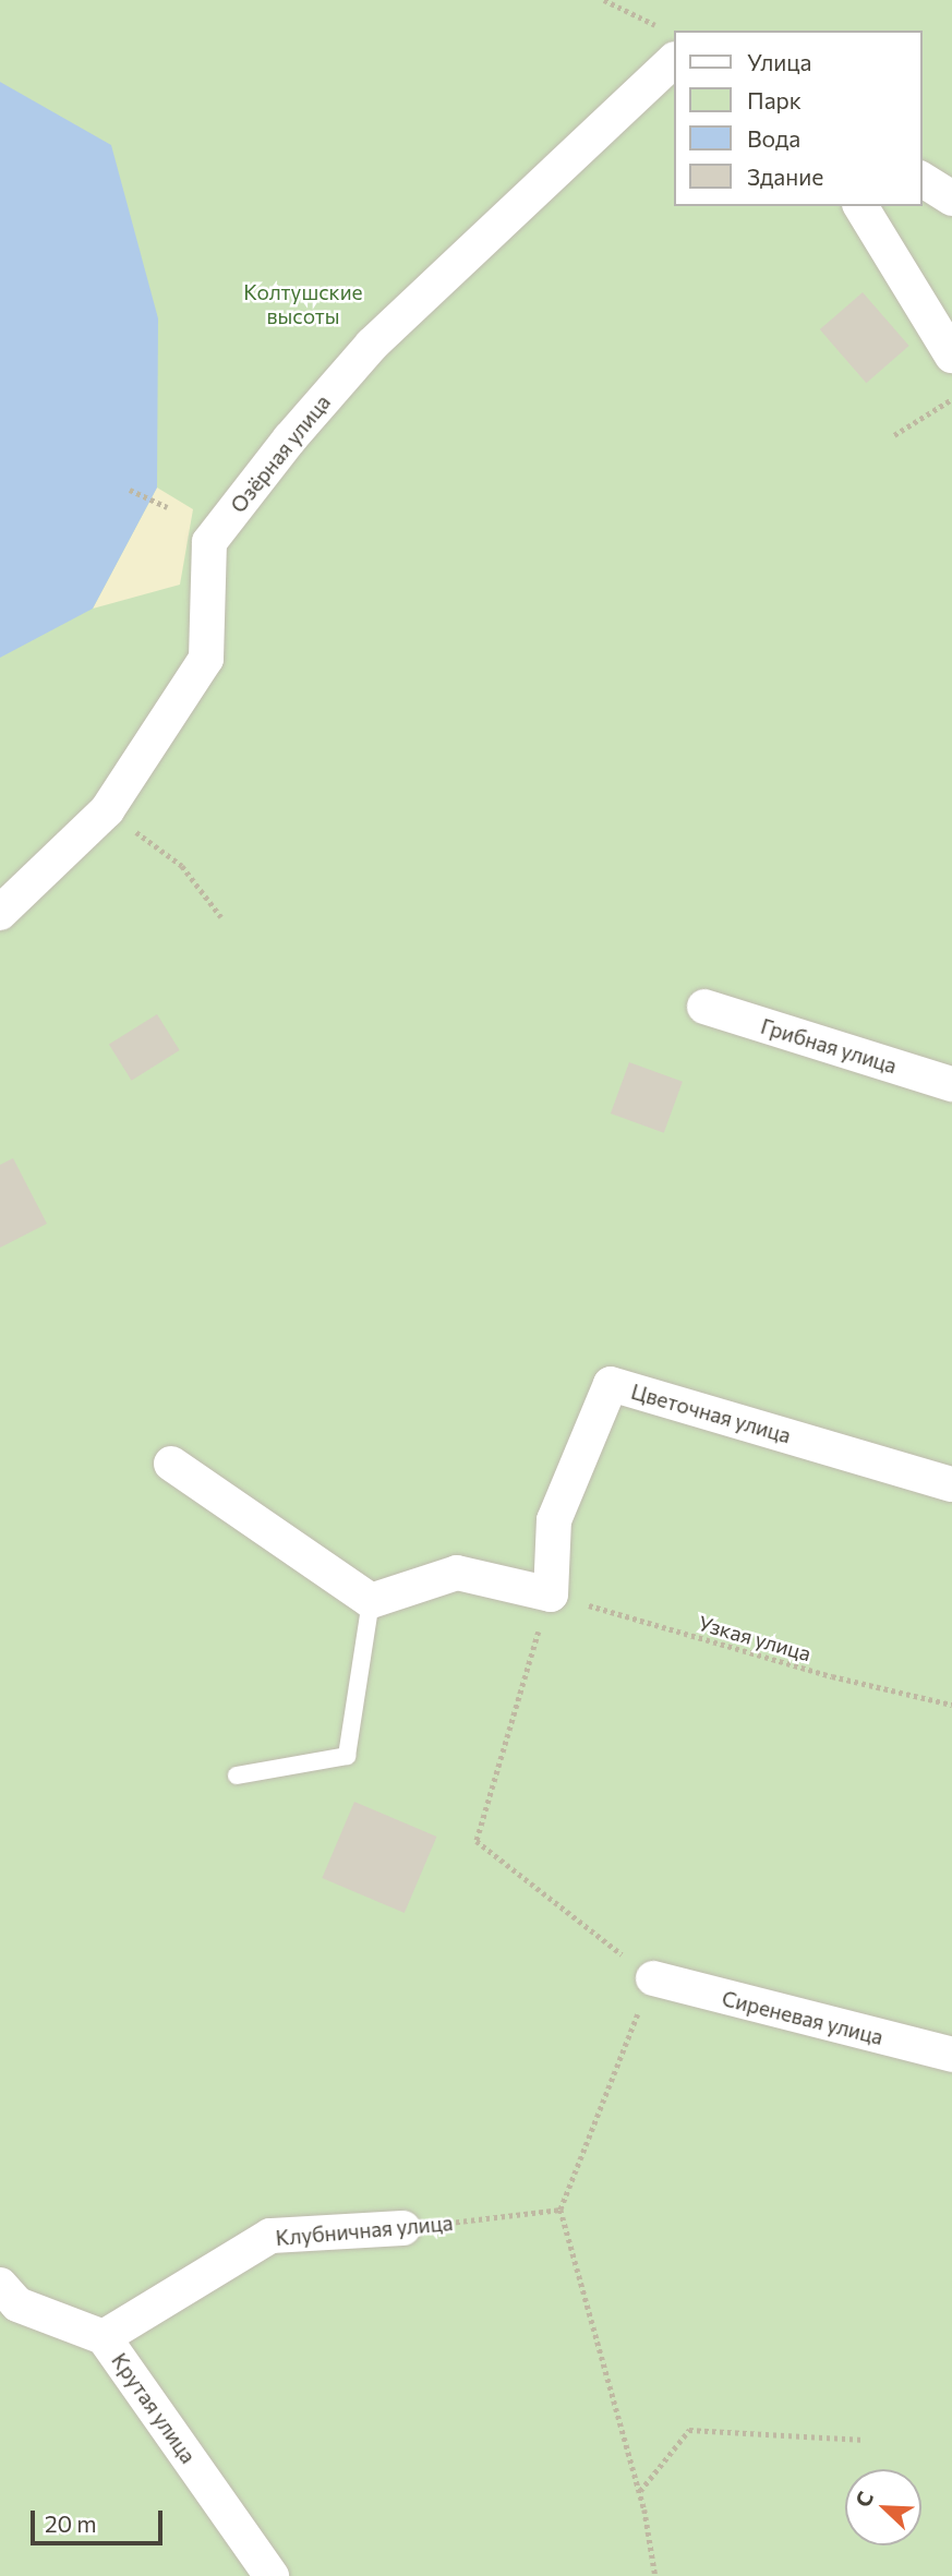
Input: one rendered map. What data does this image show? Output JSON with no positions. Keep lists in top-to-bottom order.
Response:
{
  "streets": {
    "street": [
      "Озёрная улица",
      "Грибная улица",
      "Цветочная улица",
      "Сиреневая улица",
      "Клубничная улица",
      "Крутая улица"
    ],
    "path": ["Узкая улица"]
  },
  "crossings": [
    ["Цветочная улица", "Узкая улица"],
    ["Клубничная улица", "Крутая улица"]
  ],
  "parks": ["Колтушские высоты"],
  "legend": [
    "Улица",
    "Парк",
    "Вода",
    "Здание"
  ],
  "scale_bar": "20 m",
  "north": "top left"
}
